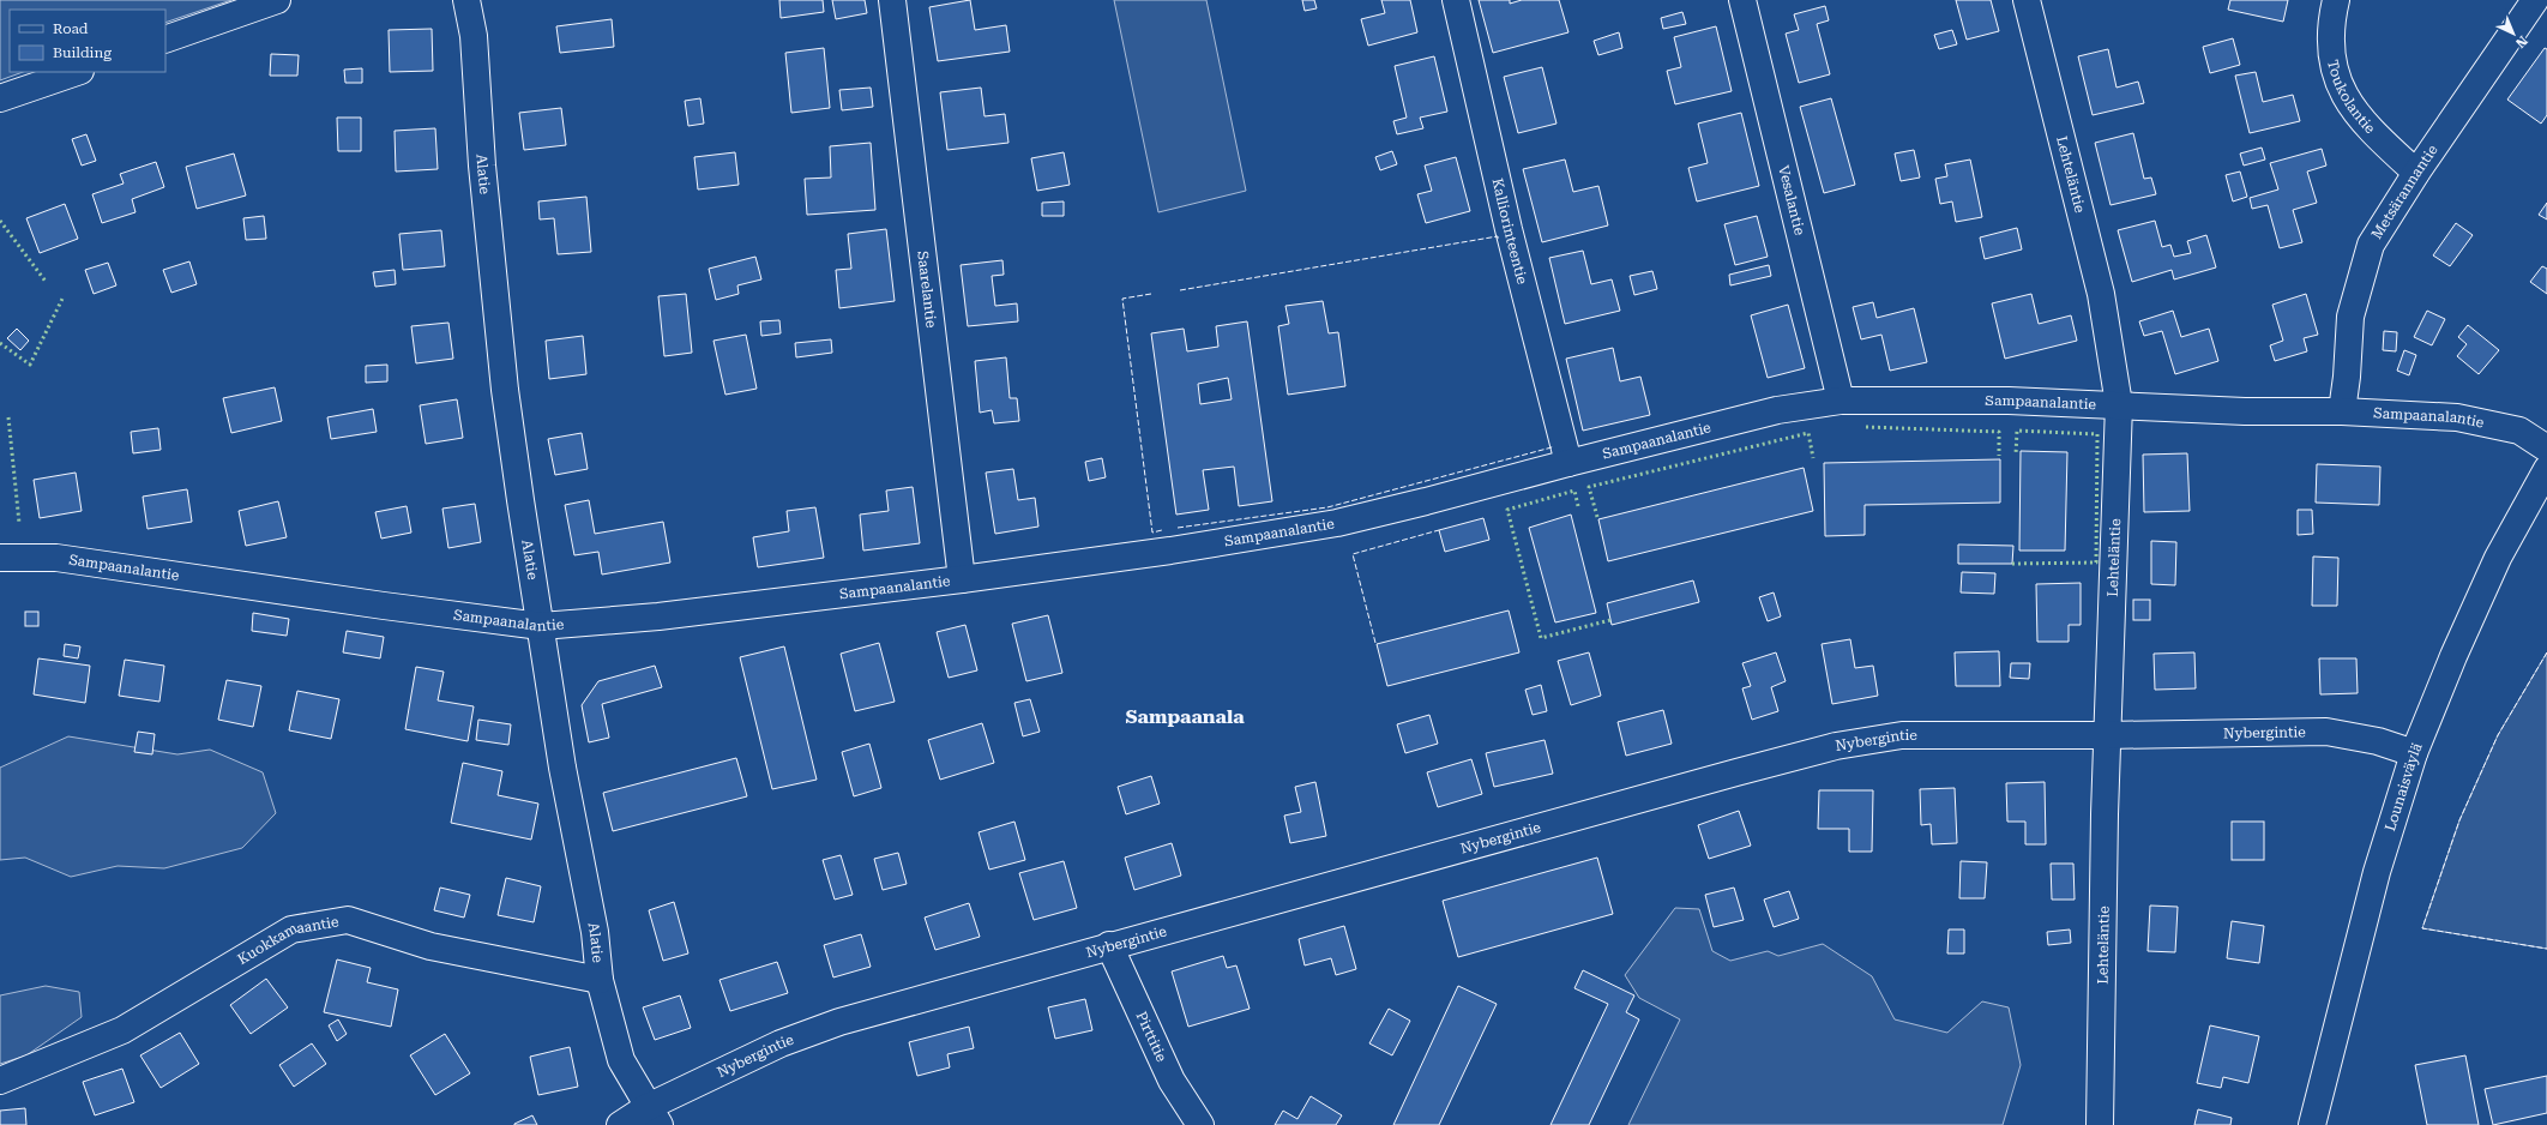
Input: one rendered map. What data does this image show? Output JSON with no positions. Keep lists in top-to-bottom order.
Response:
{
  "streets": {
    "street": [
      "Toukolantie",
      "Alatie",
      "Lehteläntie",
      "Metsärannantie",
      "Vesalantie",
      "Kalliorinteentie",
      "Saarelantie",
      "Sampaanalantie",
      "Nybergintie",
      "Lounaisväylä",
      "Kuokkamaantie",
      "Pirttitie"
    ]
  },
  "crossings": [
    ["Toukolantie", "Metsärannantie"],
    ["Alatie", "Sampaanalantie"],
    ["Alatie", "Nybergintie"],
    ["Alatie", "Kuokkamaantie"],
    ["Lehteläntie", "Sampaanalantie"],
    ["Lehteläntie", "Nybergintie"],
    ["Metsärannantie", "Sampaanalantie"],
    ["Vesalantie", "Sampaanalantie"],
    ["Kalliorinteentie", "Sampaanalantie"],
    ["Saarelantie", "Sampaanalantie"],
    ["Nybergintie", "Lounaisväylä"],
    ["Nybergintie", "Pirttitie"]
  ],
  "districts": ["Sampaanala"],
  "legend": ["Road", "Building"],
  "north": "bottom right"
}
